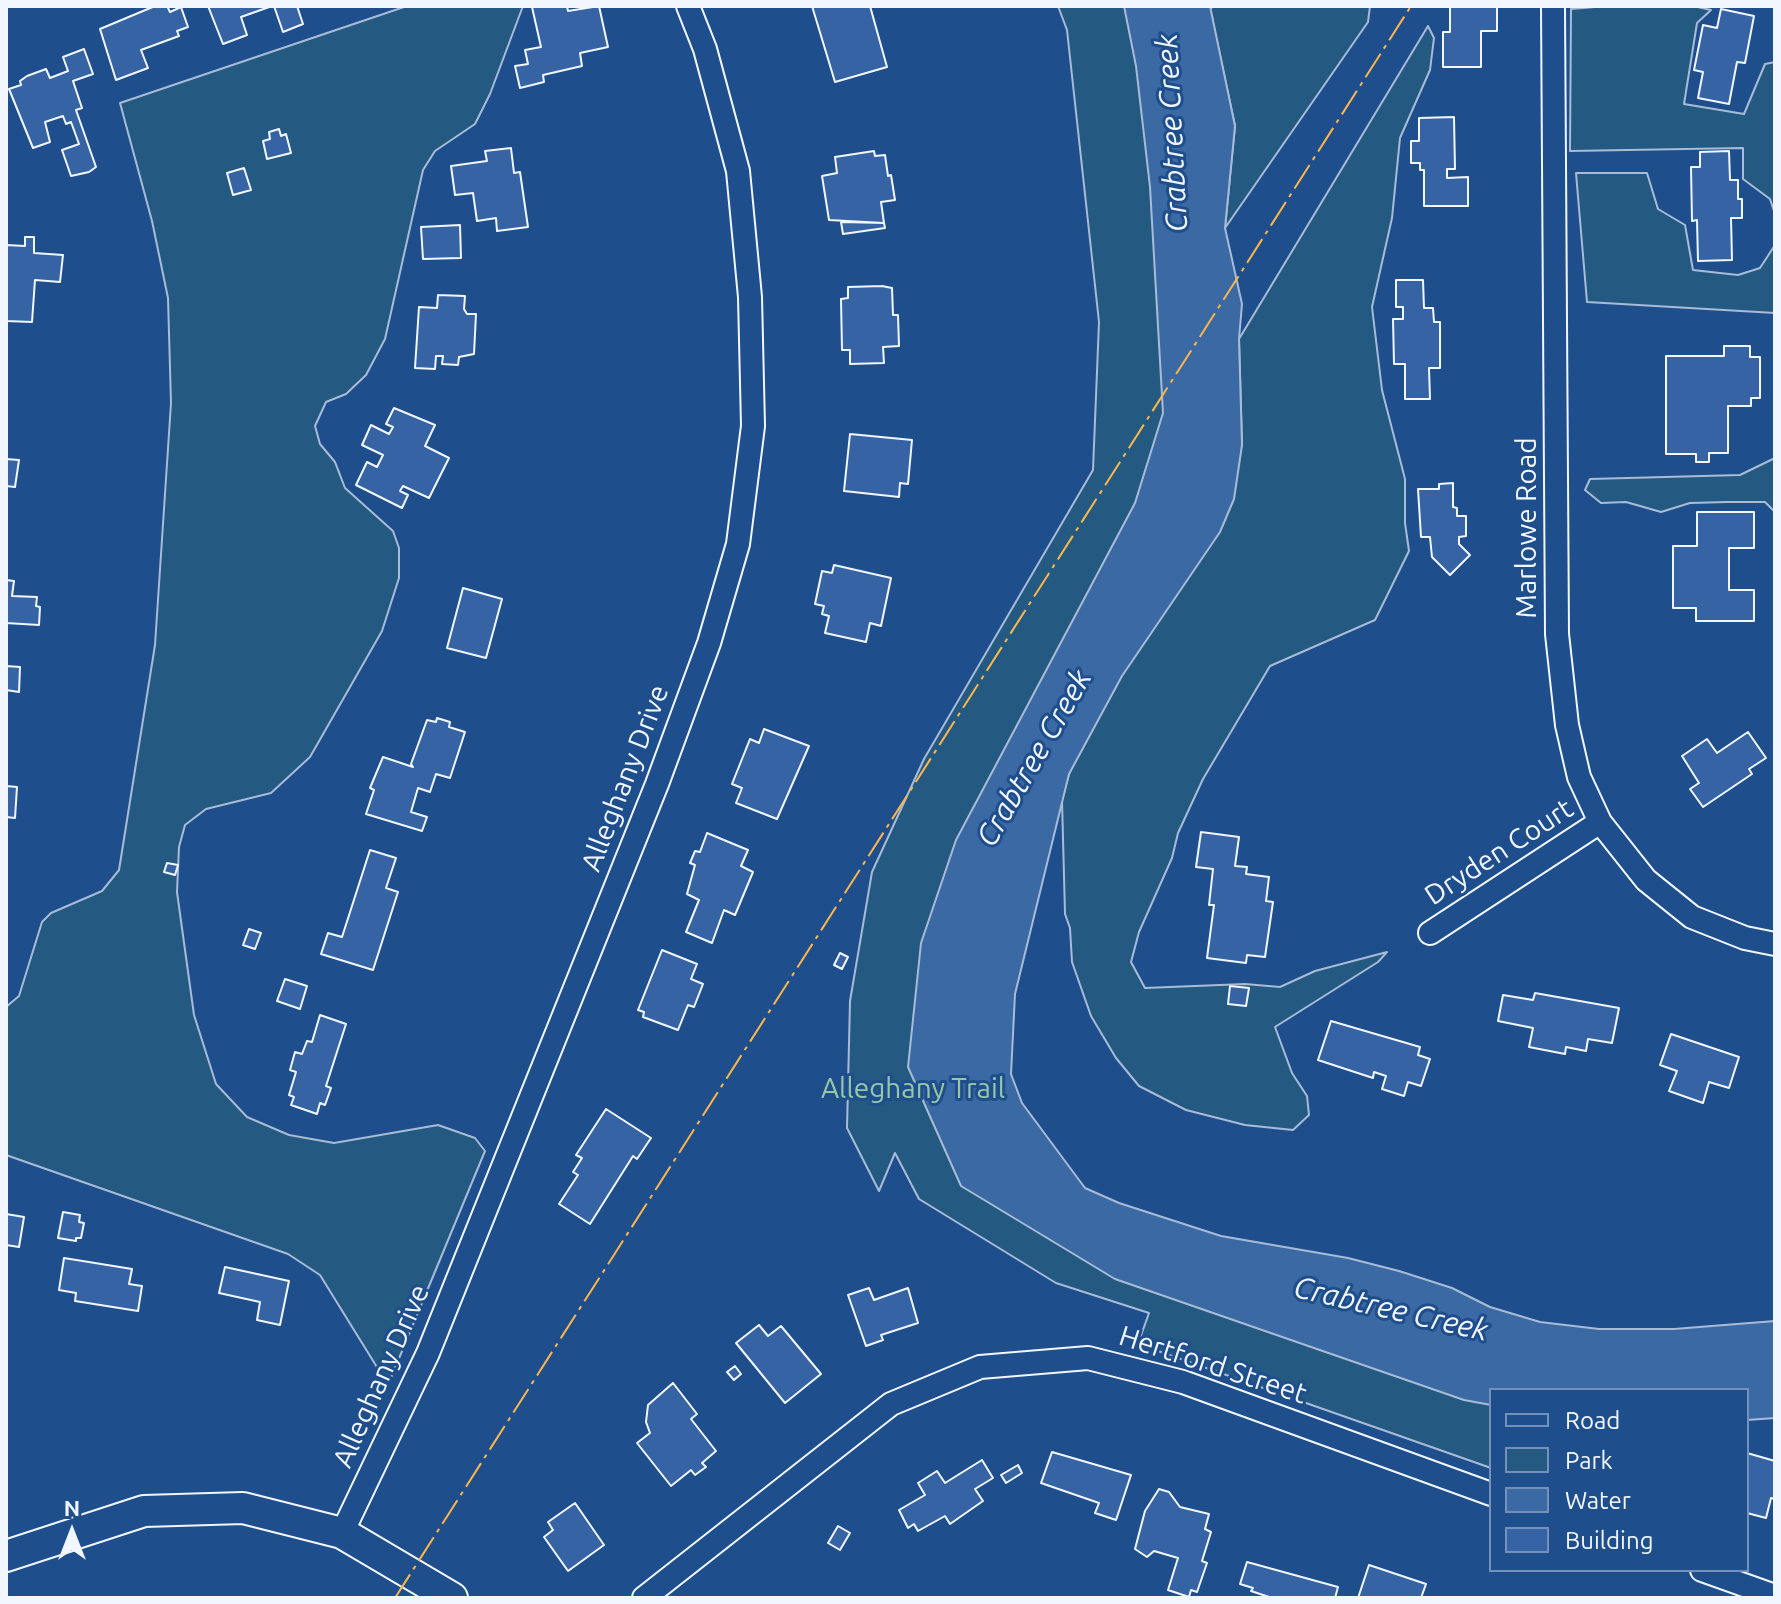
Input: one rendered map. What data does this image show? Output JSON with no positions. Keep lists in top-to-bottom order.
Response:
{
  "streets": {
    "street": [
      "Marlowe Road",
      "Alleghany Drive",
      "Dryden Court",
      "Hertford Street"
    ]
  },
  "crossings": [
    ["Marlowe Road", "Dryden Court"]
  ],
  "water": ["Crabtree Creek"],
  "parks": ["Alleghany Trail"],
  "legend": [
    "Road",
    "Park",
    "Water",
    "Building"
  ],
  "north": "top"
}
